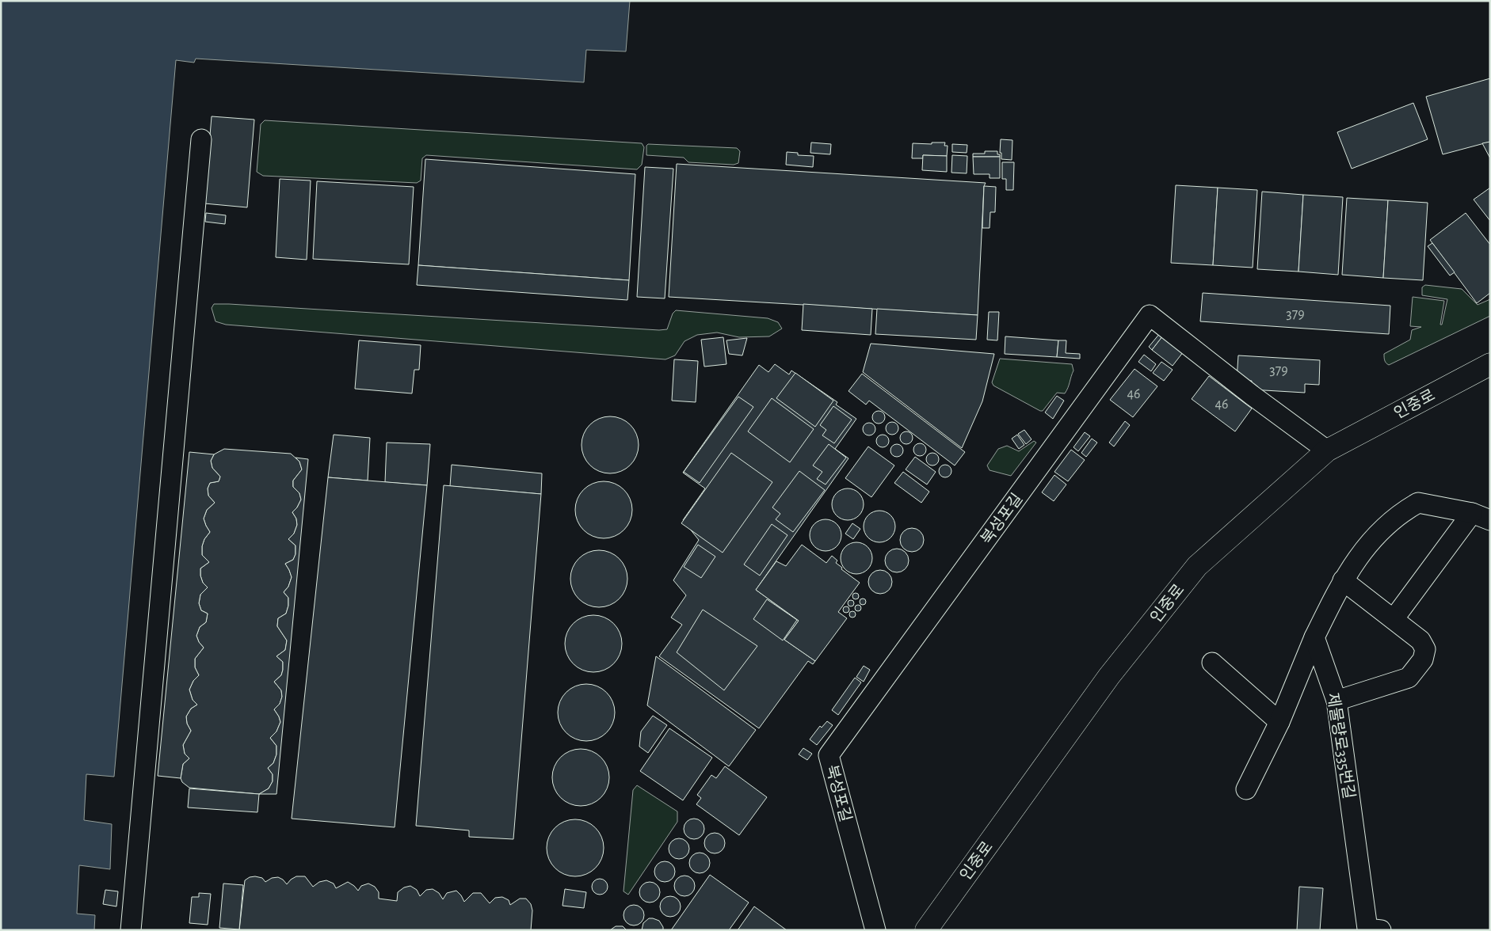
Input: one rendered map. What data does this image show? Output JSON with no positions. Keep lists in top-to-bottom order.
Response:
{
  "streets": {
    "main road": ["인중로"],
    "street": ["북성포길", "제물량로335번길"]
  },
  "crossings": [
    ["인중로", "북성포길"]
  ],
  "house_numbers": [
    "379",
    "379",
    "46",
    "46"
  ]
}
